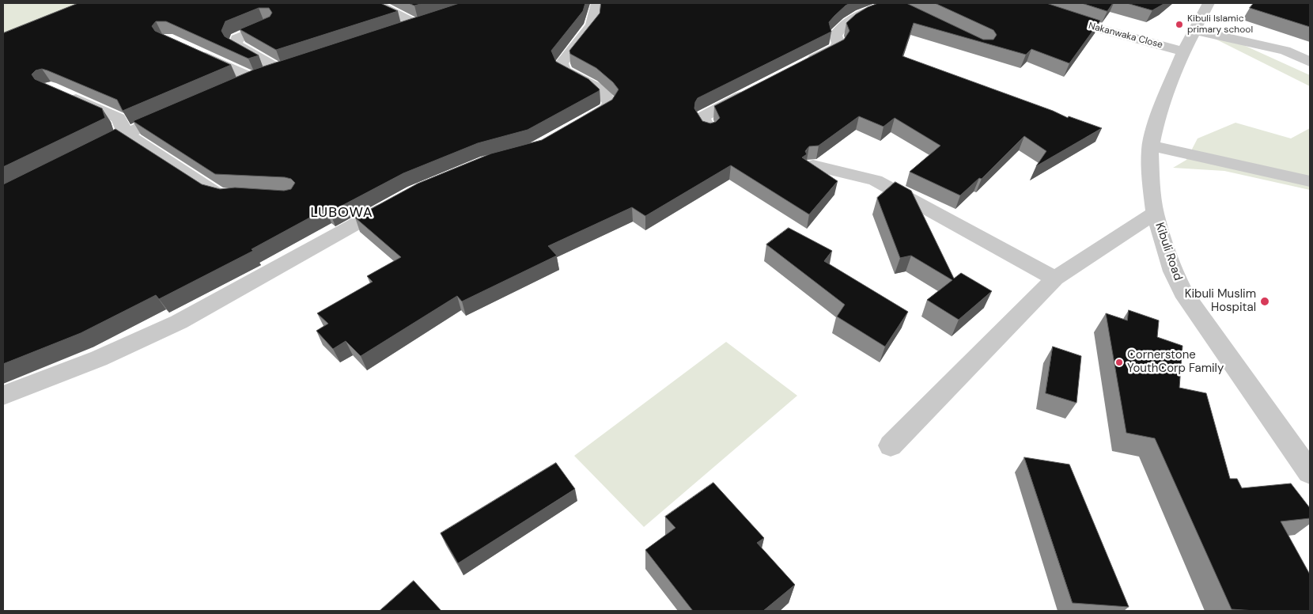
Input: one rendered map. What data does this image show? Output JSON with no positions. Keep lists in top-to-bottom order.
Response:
{
  "streets": {
    "street": ["Nakanwaka Close", "Kibuli Road"]
  },
  "crossings": [
    ["Nakanwaka Close", "Kibuli Road"]
  ],
  "districts": ["LUBOWA"],
  "places": ["Kibuli Islamic primary school", "Kibuli Muslim Hospital", "Cornerstone YouthCorp Family"]
}
